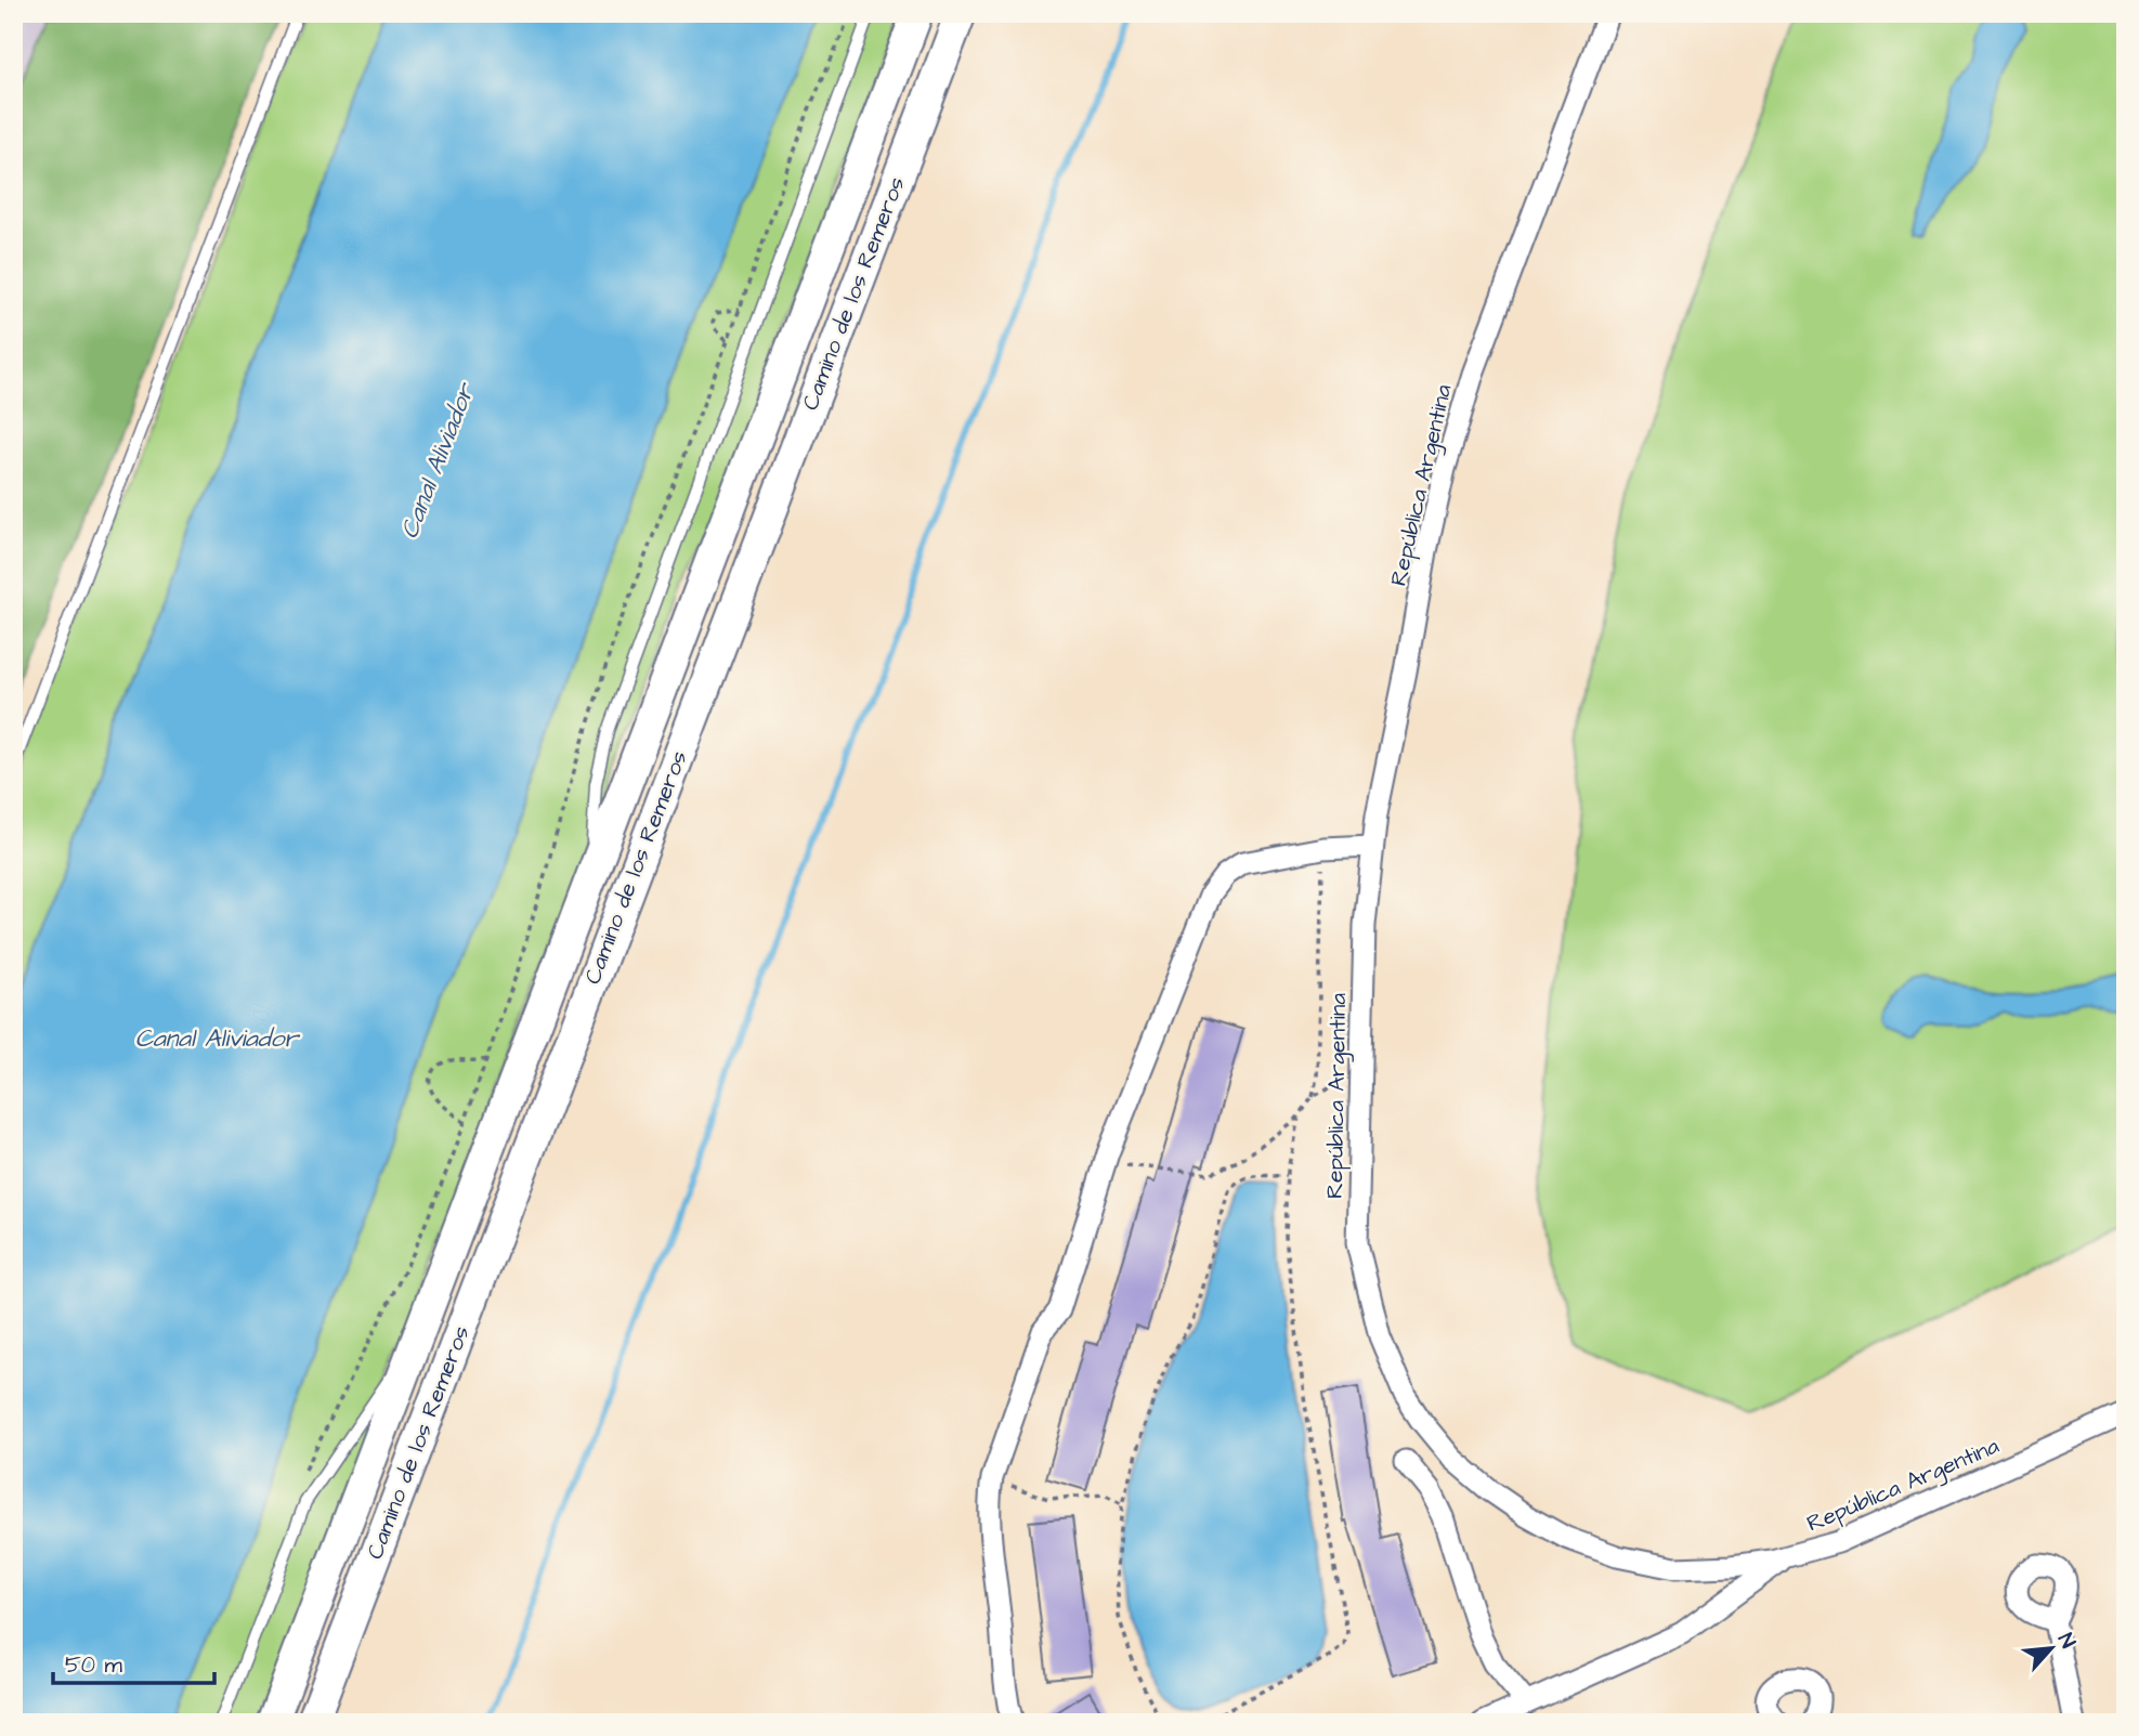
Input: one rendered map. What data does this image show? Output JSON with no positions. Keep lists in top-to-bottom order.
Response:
{
  "streets": {
    "main road": ["Camino de los Remeros"],
    "street": ["República Argentina"]
  },
  "water": ["Canal Aliviador"],
  "scale_bar": "50 m",
  "north": "top right"
}
